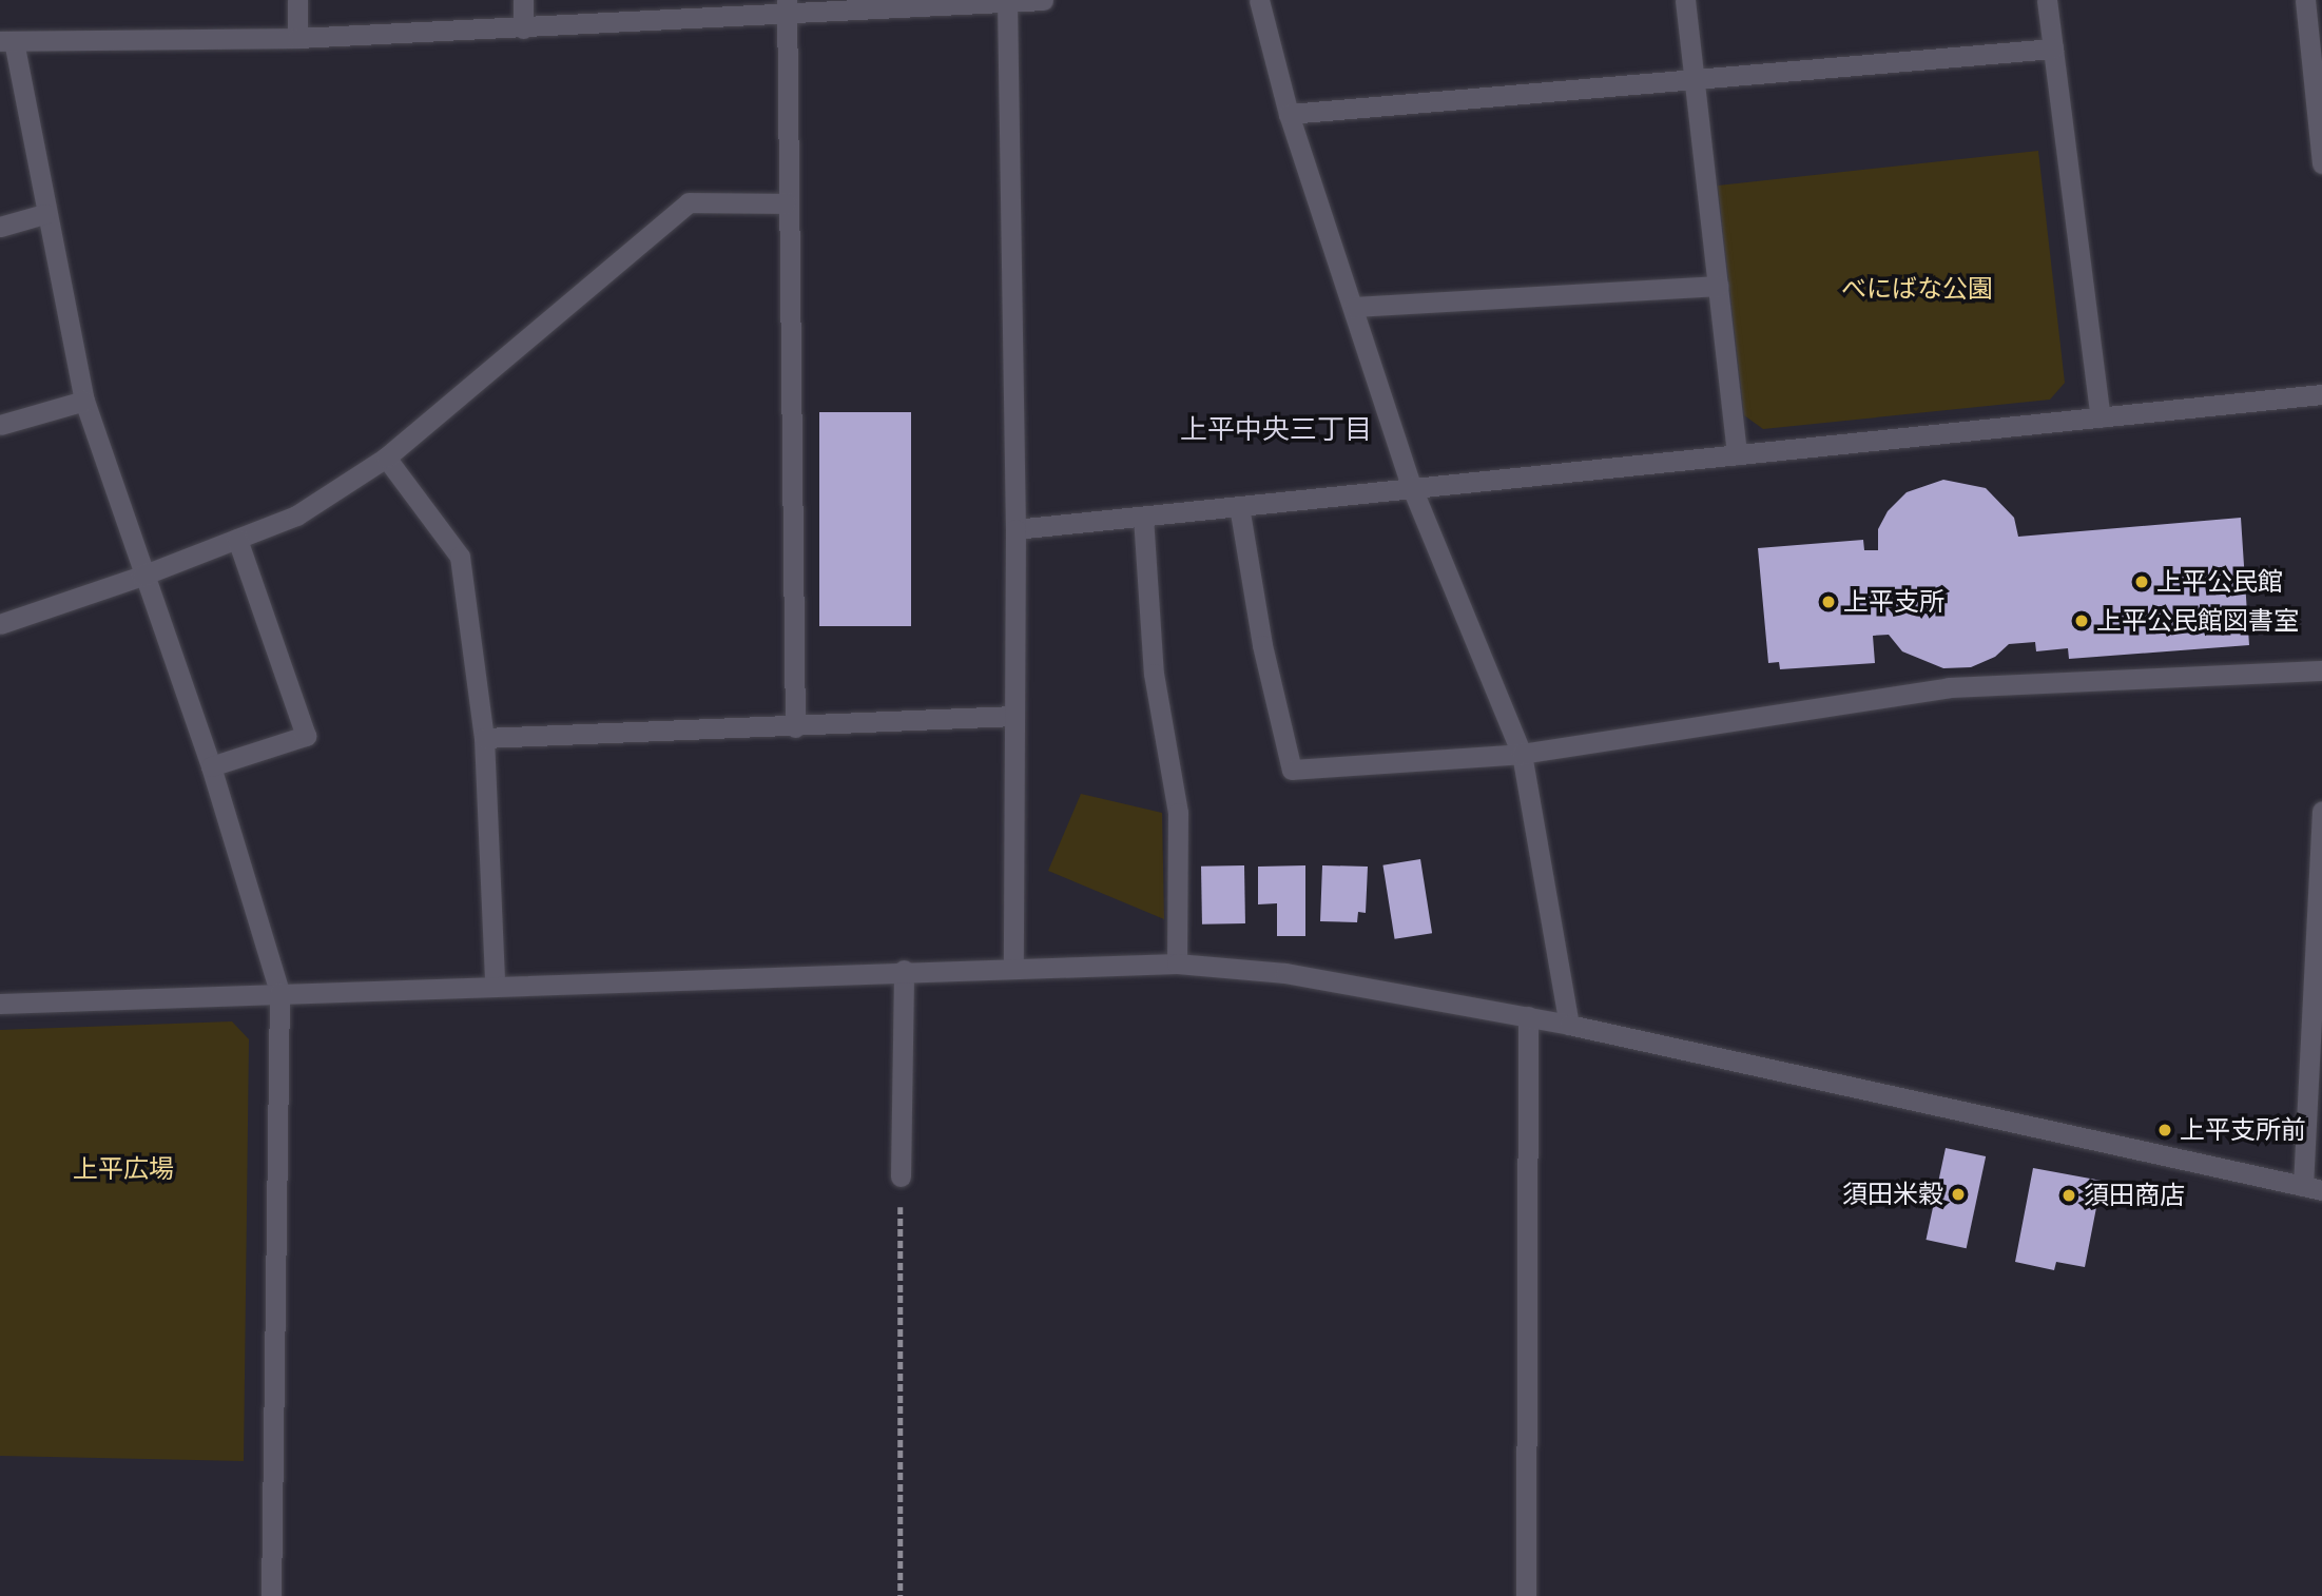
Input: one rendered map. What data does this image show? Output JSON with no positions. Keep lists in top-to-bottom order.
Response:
{
  "districts": ["上平中央三丁目"],
  "parks": ["べにばな公園", "上平広場"],
  "places": [
    "上平公民館",
    "上平支所",
    "上平公民館図書室",
    "上平支所前",
    "須田米穀",
    "須田商店"
  ]
}
